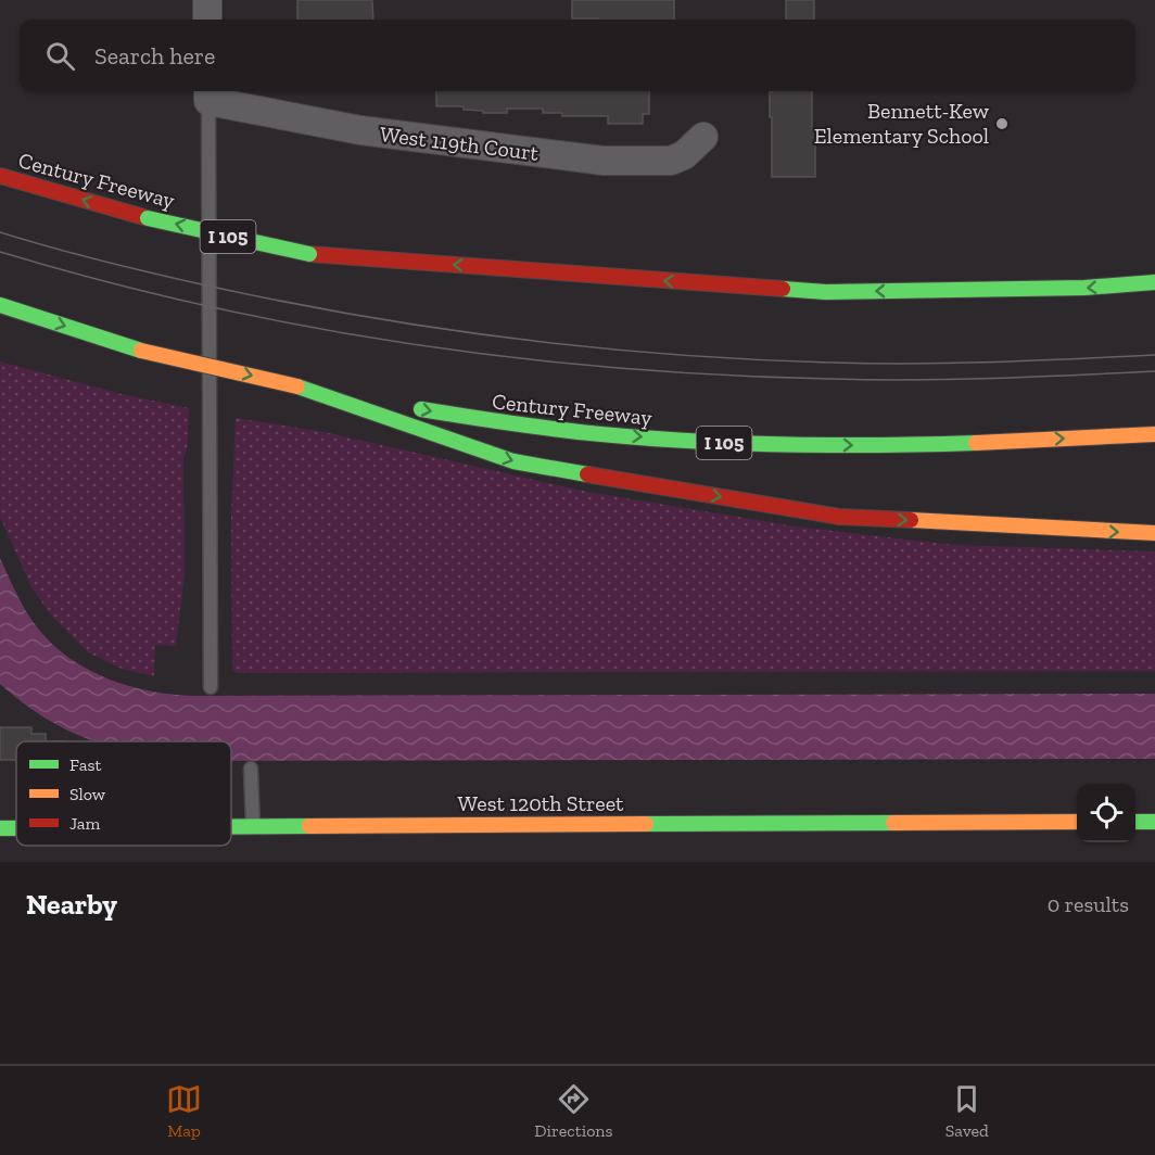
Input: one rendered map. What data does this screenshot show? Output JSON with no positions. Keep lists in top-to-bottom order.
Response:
{
  "streets": {
    "main road": ["Century Freeway", "I 105", "West 120th Street"],
    "street": ["West 119th Court"]
  },
  "places": ["Bennett-Kew Elementary School"],
  "legend": ["Fast", "Slow", "Jam"],
  "page": {
    "search": "Search here",
    "heading": ["Nearby", "0 results"],
    "nav": ["Map", "Directions", "Saved"]
  }
}
